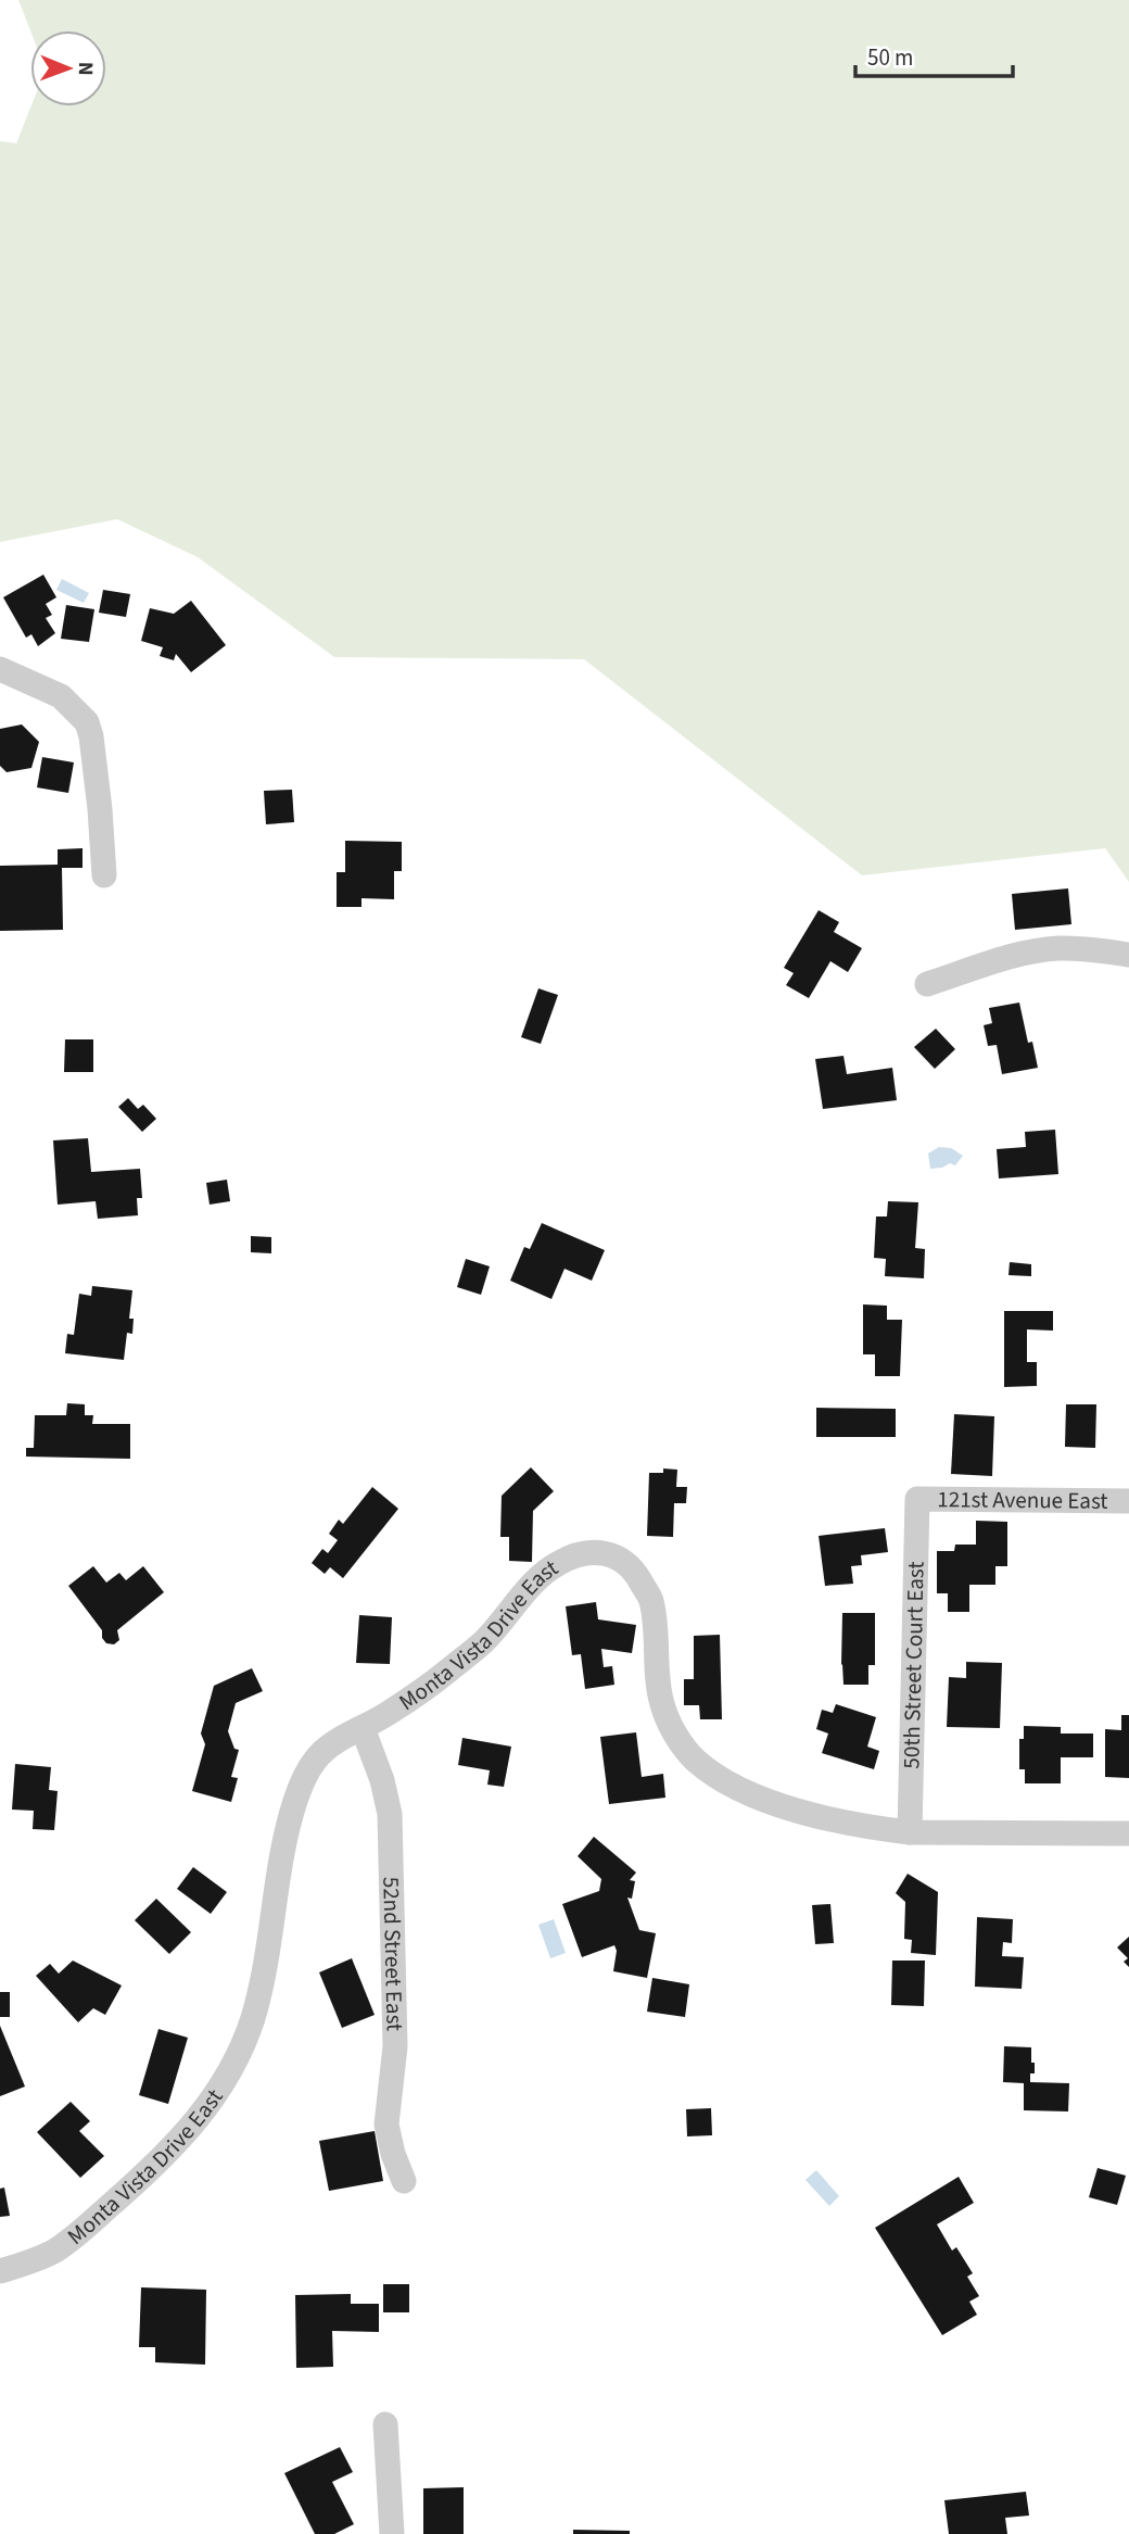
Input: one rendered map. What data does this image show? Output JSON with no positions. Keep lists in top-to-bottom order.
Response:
{
  "streets": {
    "street": [
      "121st Avenue East",
      "Monta Vista Drive East",
      "50th Street Court East",
      "52nd Street East"
    ]
  },
  "crossings": [
    ["121st Avenue East", "50th Street Court East"],
    ["Monta Vista Drive East", "50th Street Court East"],
    ["Monta Vista Drive East", "52nd Street East"]
  ],
  "scale_bar": "50 m",
  "north": "right"
}
